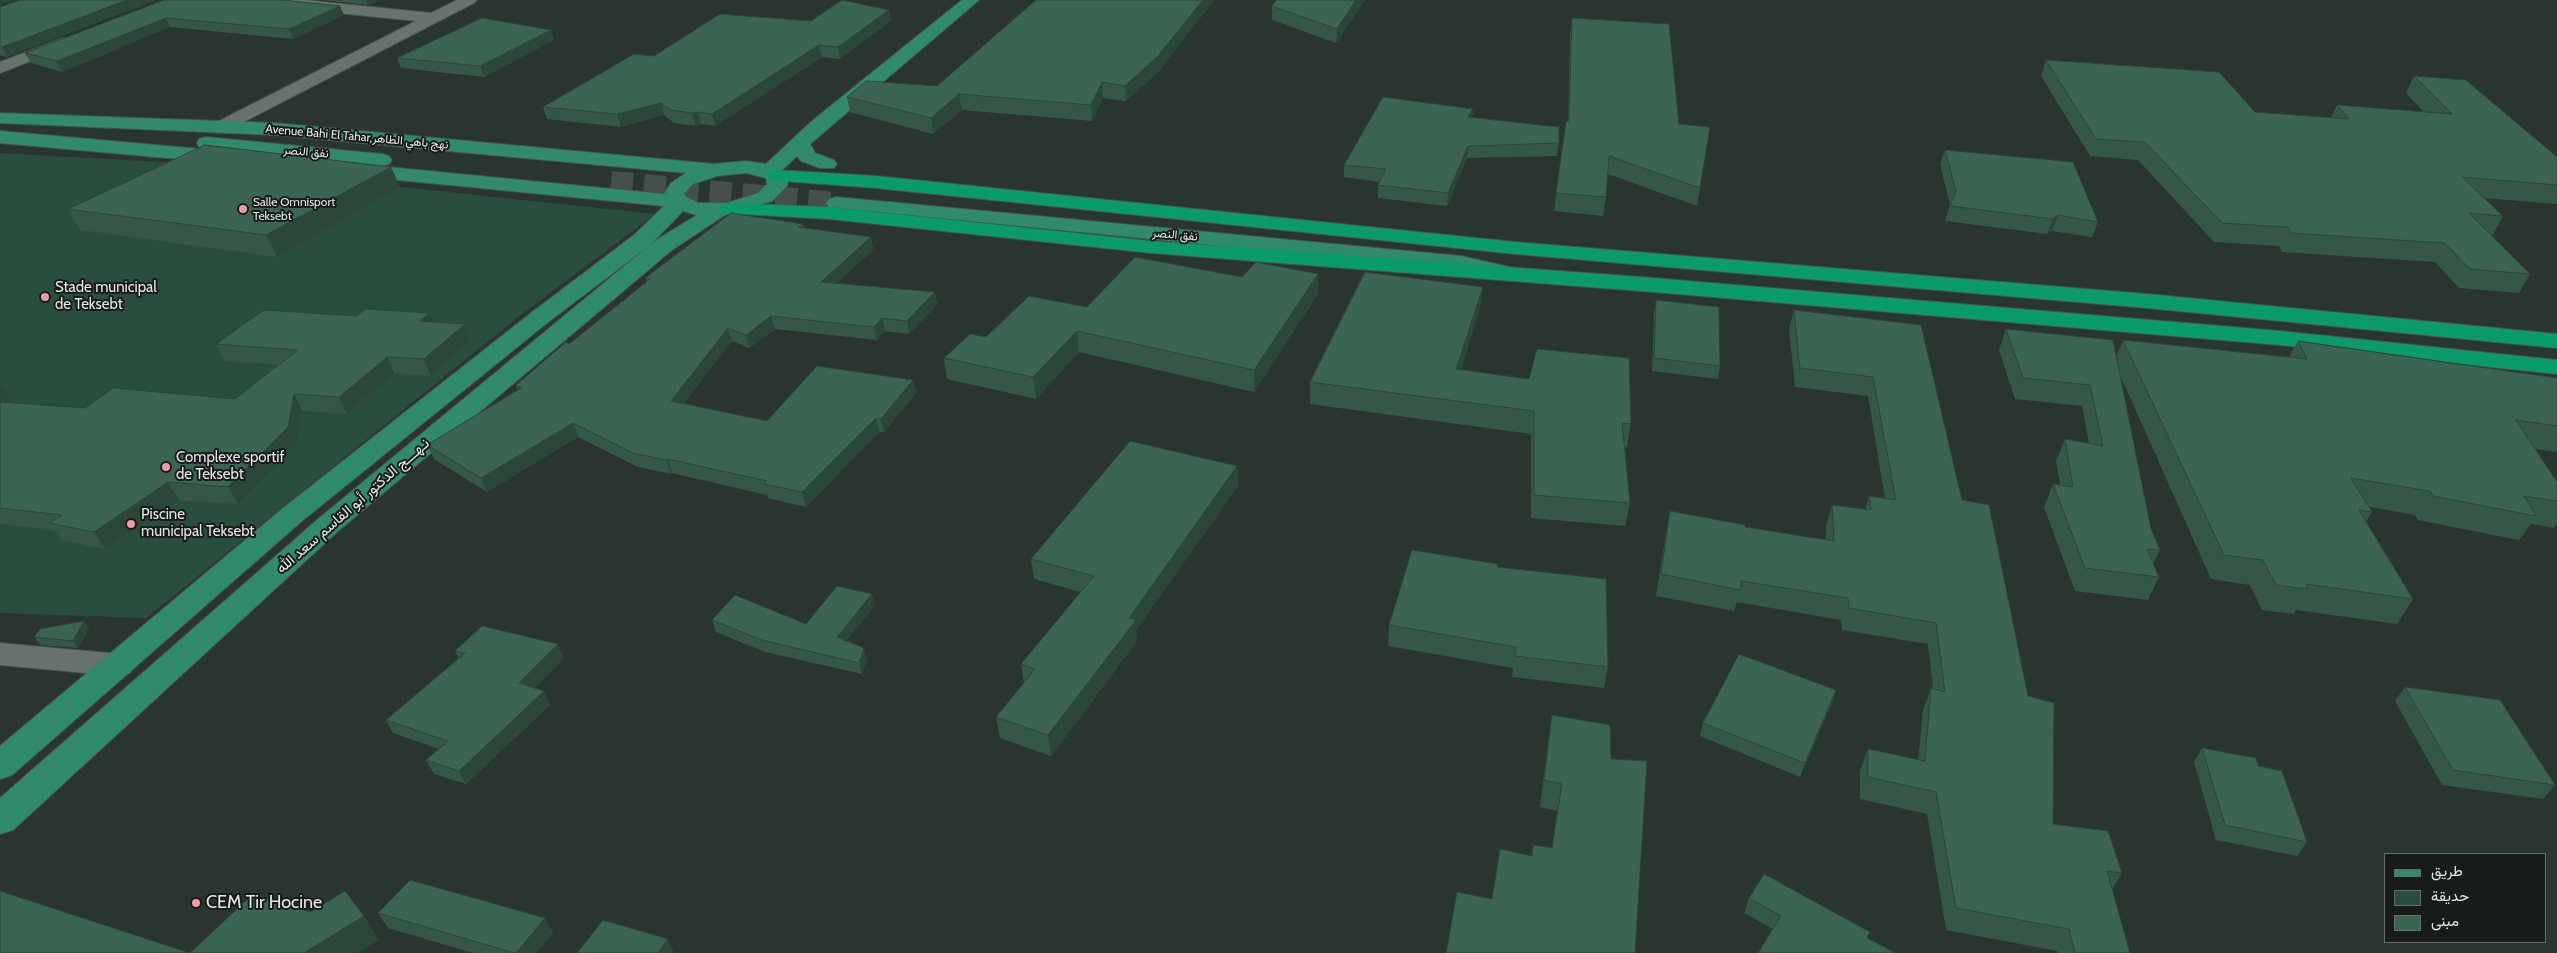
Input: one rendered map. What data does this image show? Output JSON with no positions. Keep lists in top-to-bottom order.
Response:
{
  "streets": {
    "main road": ["Avenue Bahi El Tahar,نهج باهي الطاهر", "نفق النصر", "نـهـــج الدكتور أبو القاسم سعد الله"]
  },
  "crossings": [
    ["Avenue Bahi El Tahar,نهج باهي الطاهر", "نفق النصر"]
  ],
  "places": [
    "Salle Omnisport Teksebt",
    "Stade municipal de Teksebt",
    "Complexe sportif de Teksebt",
    "Piscine municipal Teksebt",
    "CEM Tir Hocine"
  ],
  "legend": ["طريق", "حديقة", "مبنى"]
}
